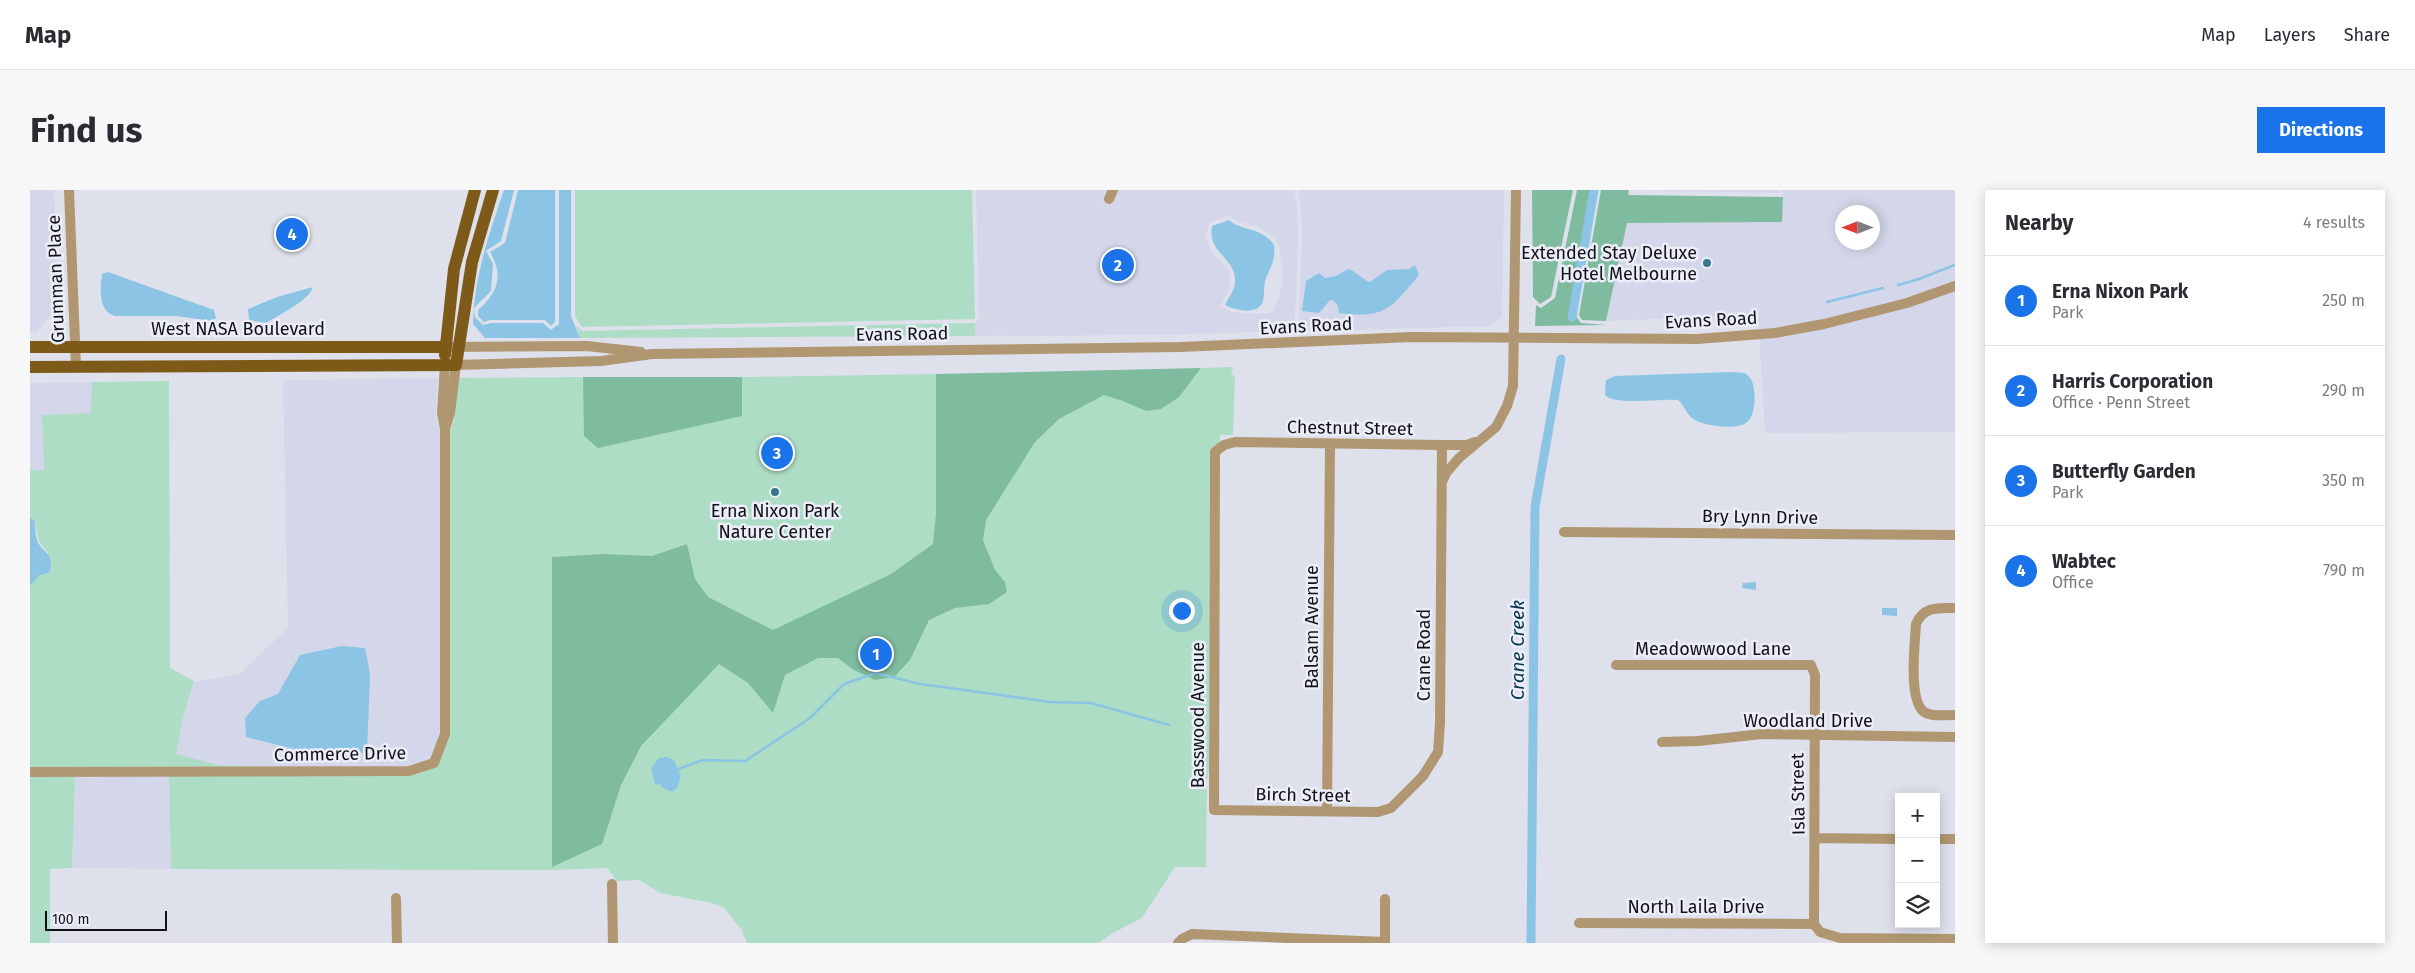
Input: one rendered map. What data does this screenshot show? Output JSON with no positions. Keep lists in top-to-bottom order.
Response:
{
  "streets": {
    "main road": ["West NASA Boulevard"],
    "street": [
      "Grumman Place",
      "Evans Road",
      "Chestnut Street",
      "Bry Lynn Drive",
      "Balsam Avenue",
      "Meadowwood Lane",
      "Crane Road",
      "Basswood Avenue",
      "Woodland Drive",
      "Commerce Drive",
      "Isla Street",
      "Birch Street",
      "North Laila Drive"
    ]
  },
  "crossings": [
    ["Grumman Place", "West NASA Boulevard"],
    ["Evans Road", "West NASA Boulevard"],
    ["Evans Road", "Commerce Drive"],
    ["West NASA Boulevard", "Commerce Drive"],
    ["Chestnut Street", "Balsam Avenue"],
    ["Chestnut Street", "Crane Road"],
    ["Chestnut Street", "Basswood Avenue"],
    ["Balsam Avenue", "Birch Street"],
    ["Meadowwood Lane", "Isla Street"],
    ["Crane Road", "Birch Street"],
    ["Basswood Avenue", "Birch Street"],
    ["Woodland Drive", "Isla Street"],
    ["Isla Street", "North Laila Drive"]
  ],
  "water": ["Crane Creek"],
  "places": ["Extended Stay Deluxe Hotel Melbourne", "Erna Nixon Park Nature Center"],
  "scale_bar": "100 m",
  "north": "left",
  "page": {
    "header": "Map",
    "nav": ["Map", "Layers", "Share"],
    "buttons": "Directions",
    "title": "Find us",
    "heading": ["Nearby", "4 results"],
    "pins": [
      "4",
      "2",
      "3",
      "1"
    ],
    "list": [
      {
        "mark": "1",
        "name": "Erna Nixon Park",
        "note": "Park",
        "value": "250 m"
      },
      {
        "mark": "2",
        "name": "Harris Corporation",
        "note": "Office · Penn Street",
        "value": "290 m"
      },
      {
        "mark": "3",
        "name": "Butterfly Garden",
        "note": "Park",
        "value": "350 m"
      },
      {
        "mark": "4",
        "name": "Wabtec",
        "note": "Office",
        "value": "790 m"
      }
    ],
    "map_buttons": ["+", "−"],
    "scale": "100 m"
  }
}
